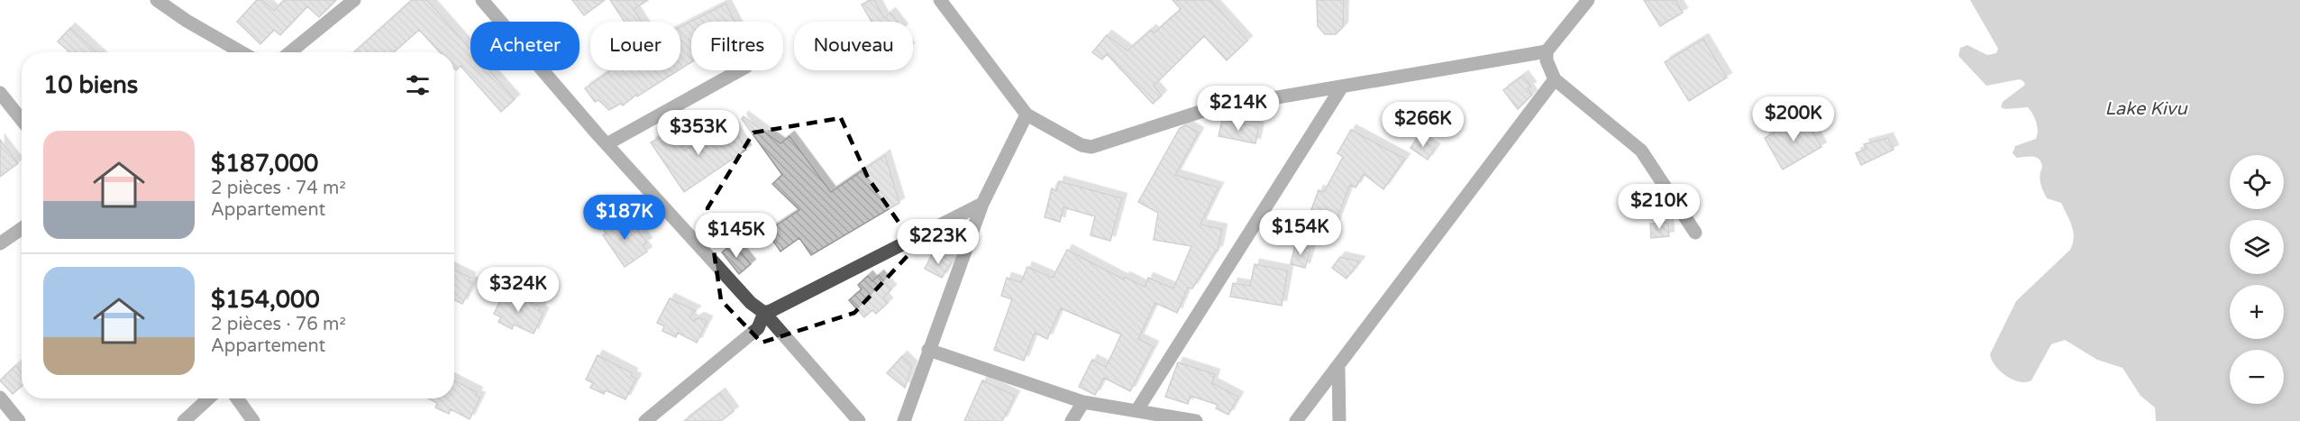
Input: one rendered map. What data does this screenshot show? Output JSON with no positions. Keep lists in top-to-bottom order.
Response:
{
  "water": ["Lake Kivu"],
  "page": {
    "chip": [
      "Acheter",
      "Louer",
      "Filtres",
      "Nouveau"
    ],
    "heading": "10 biens",
    "price": [
      "$214K",
      "$200K",
      "$266K",
      "$353K",
      "$210K",
      "$187K",
      "$154K",
      "$145K",
      "$223K",
      "$324K"
    ],
    "list": [
      {
        "name": "$187,000",
        "note": "2 pièces · 74 m² · Appartement"
      },
      {
        "name": "$154,000",
        "note": "2 pièces · 76 m² · Appartement"
      }
    ],
    "map_buttons": ["+", "−"]
  }
}
